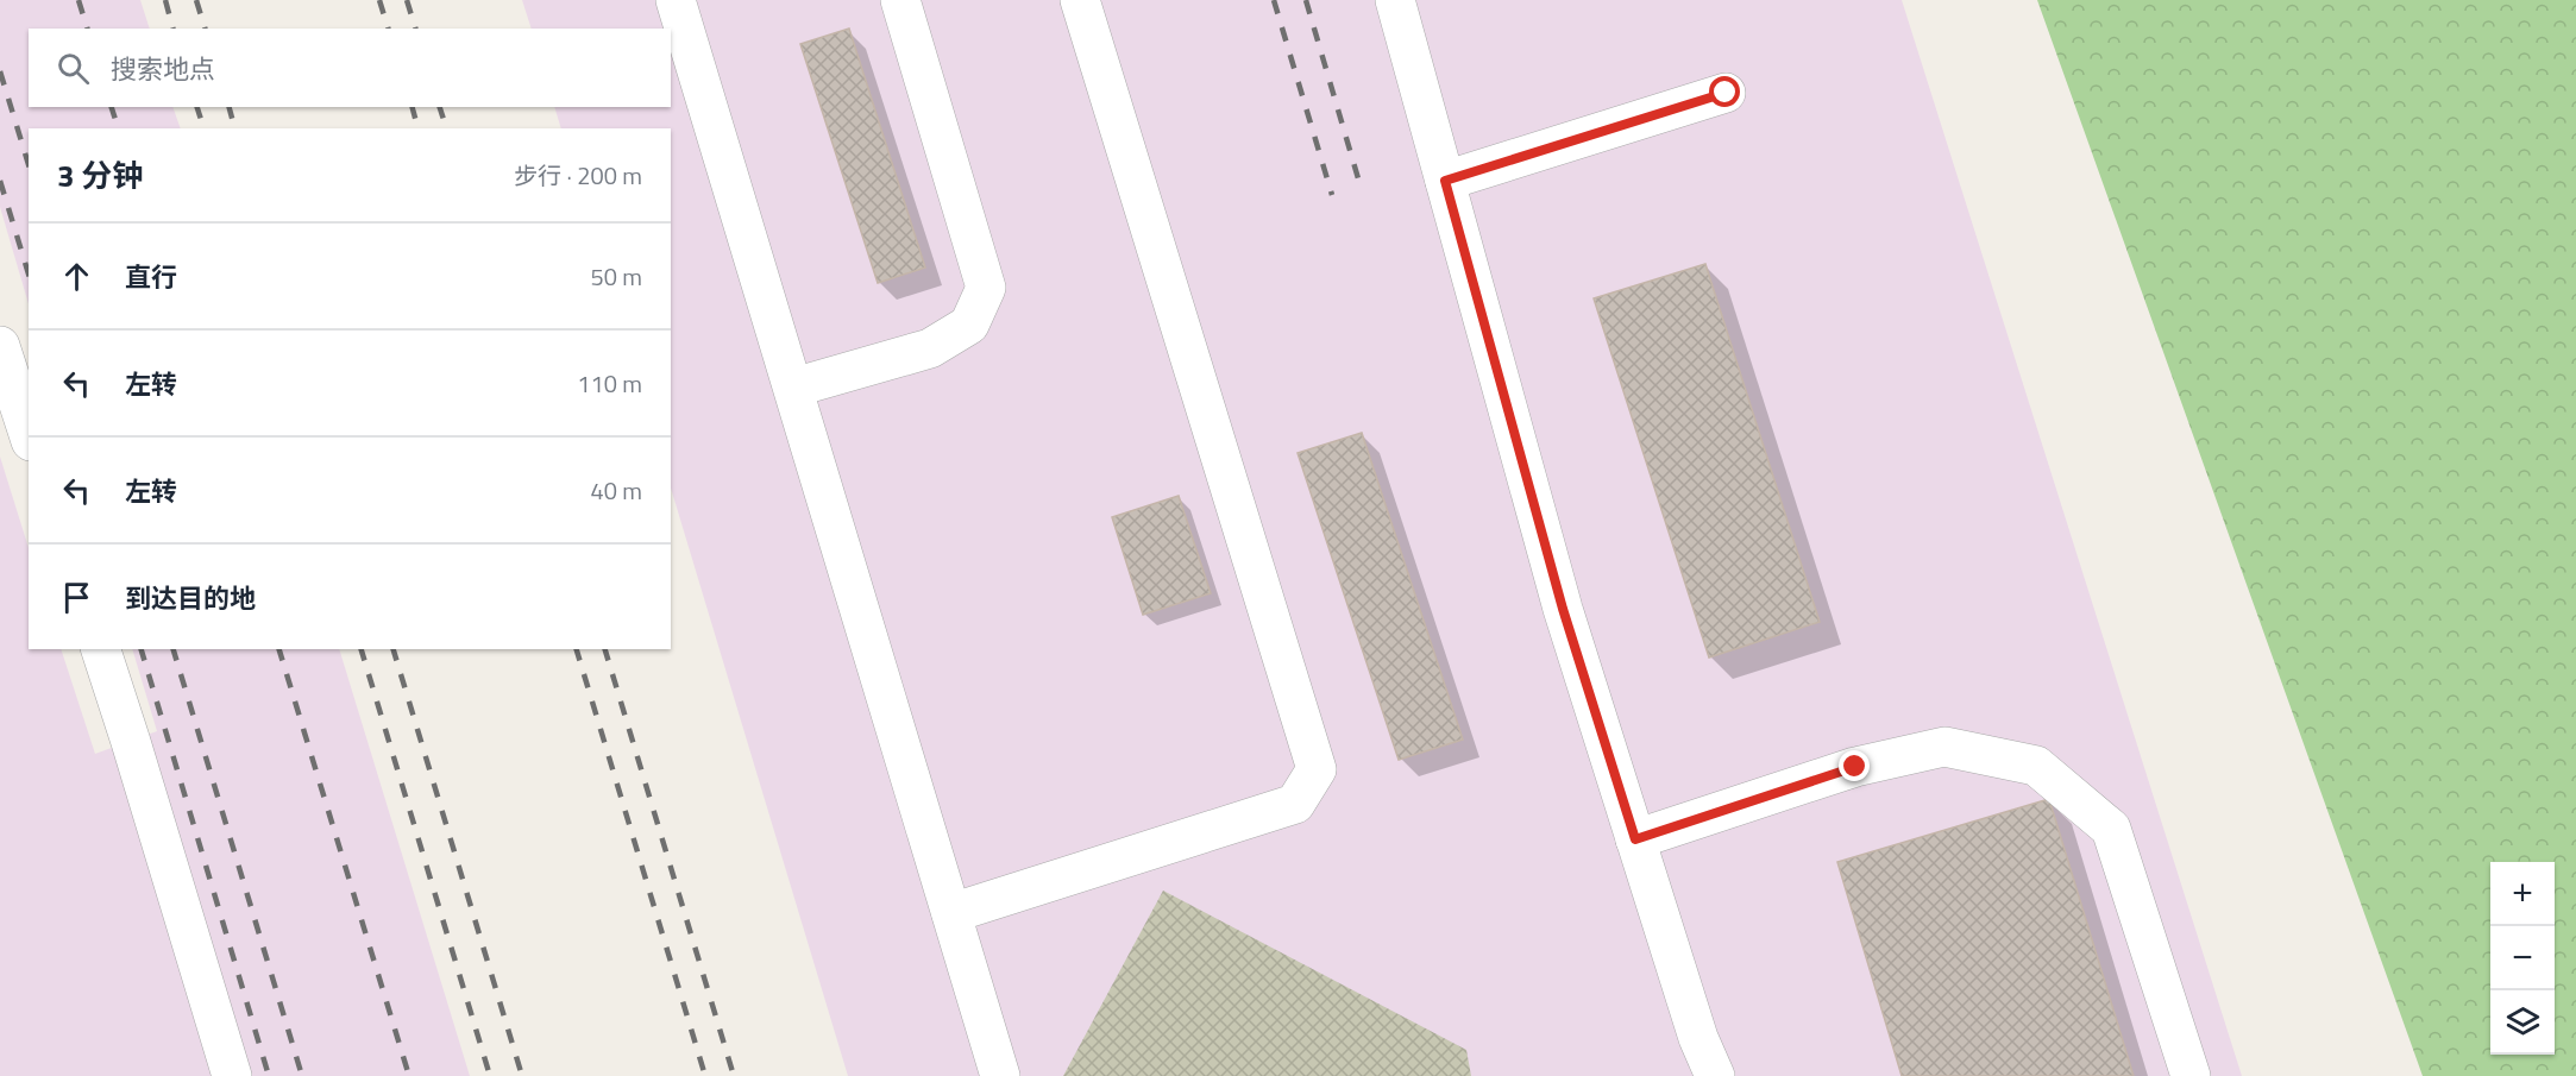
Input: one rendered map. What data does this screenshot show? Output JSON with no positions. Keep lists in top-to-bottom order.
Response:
{
  "page": {
    "search": "搜索地点",
    "heading": ["3 分钟", "步行 · 200 m"],
    "list": [
      ["直行", "50 m"],
      ["左转", "110 m"],
      ["左转", "40 m"],
      "到达目的地"
    ],
    "map_buttons": ["+", "−"]
  }
}
